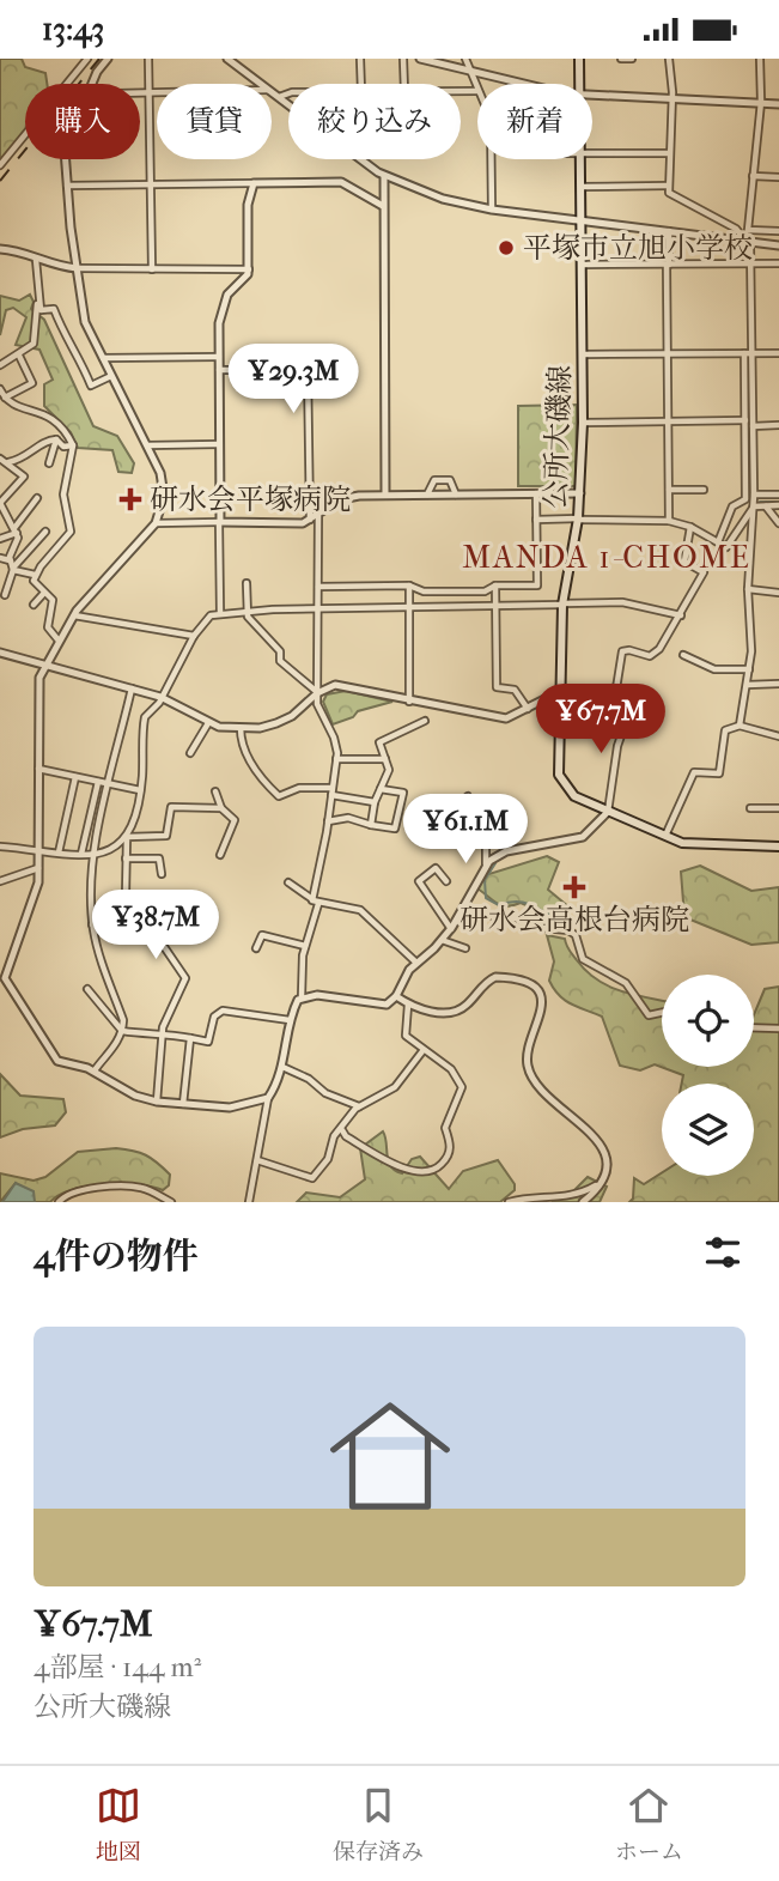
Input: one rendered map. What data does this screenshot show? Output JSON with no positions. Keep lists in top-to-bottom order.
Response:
{
  "streets": {
    "main road": ["公所大磯線"]
  },
  "districts": ["MANDA 1-CHOME"],
  "places": {
    "other": ["平塚市立旭小学校"],
    "health": ["研水会平塚病院", "研水会高根台病院"]
  },
  "page": {
    "status": "13:43",
    "chip": [
      "購入",
      "賃貸",
      "絞り込み",
      "新着"
    ],
    "price": [
      "¥29.3M",
      "¥67.7M",
      "¥61.1M",
      "¥38.7M"
    ],
    "heading": "4件の物件",
    "list": [
      {
        "name": "¥67.7M",
        "note": "4部屋 · 144 m² · 公所大磯線"
      }
    ],
    "tabs": ["地図", "保存済み", "ホーム"]
  }
}
